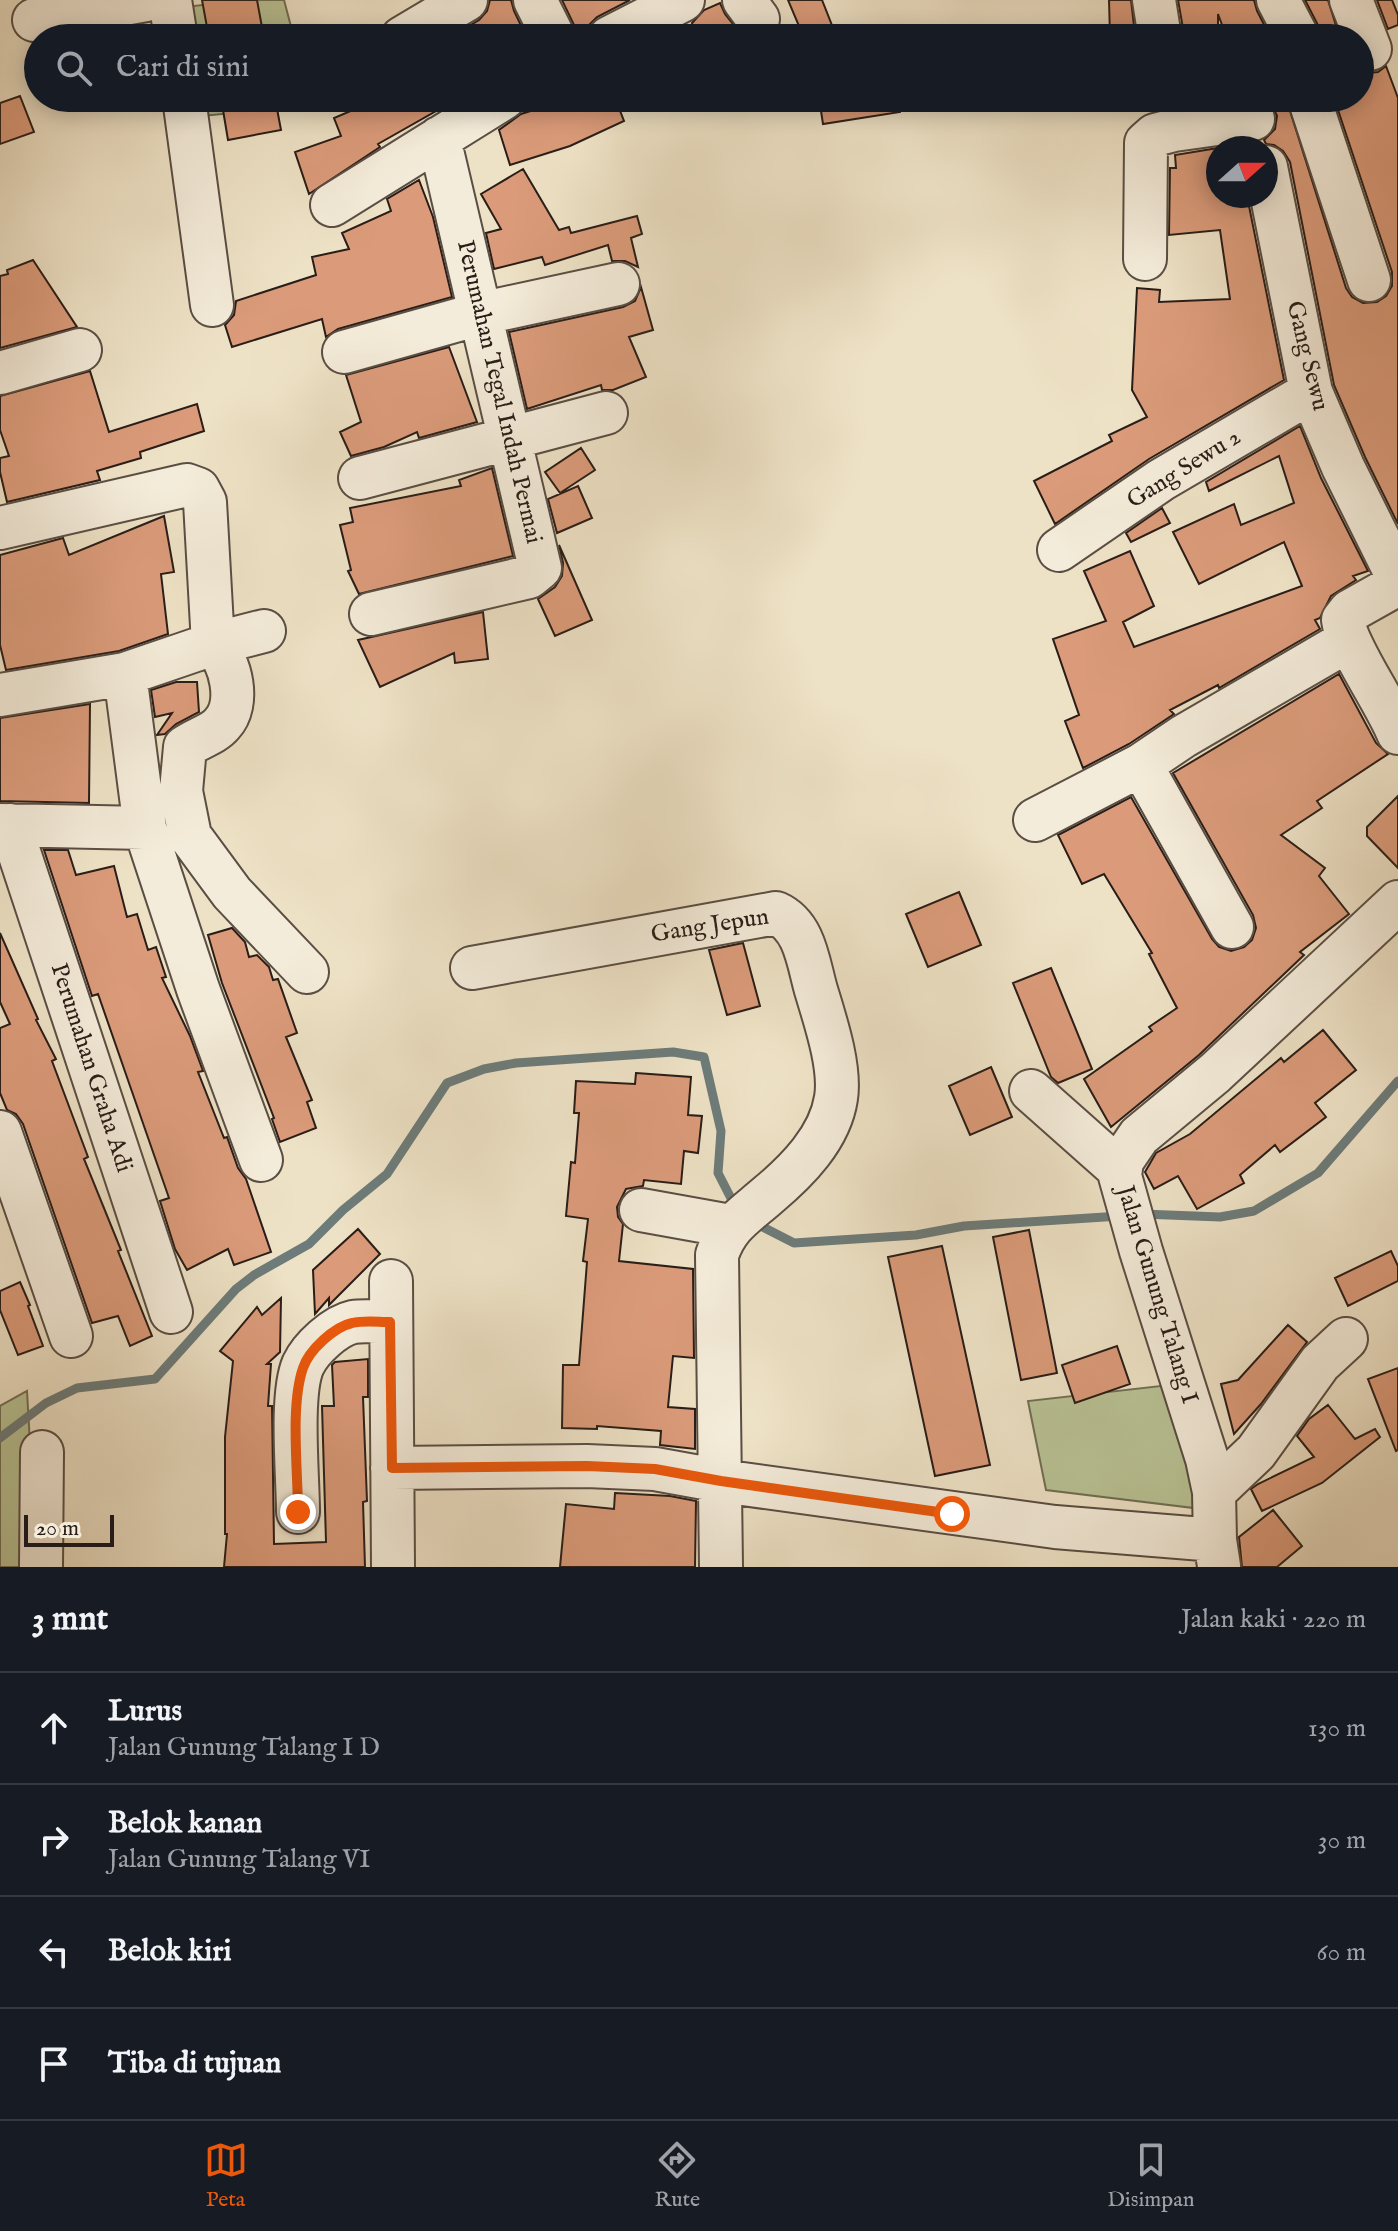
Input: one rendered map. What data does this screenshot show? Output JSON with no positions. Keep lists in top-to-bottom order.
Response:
{
  "streets": {
    "street": [
      "Gang Sewu",
      "Perumahan Tegal Indah Permai",
      "Gang Sewu 2",
      "Gang Jepun",
      "Perumahan Graha Adi",
      "Jalan Gunung Talang I"
    ]
  },
  "crossings": [
    ["Gang Sewu", "Gang Sewu 2"]
  ],
  "scale_bar": "20 m",
  "north": "right",
  "page": {
    "search": "Cari di sini",
    "scale": "20 m",
    "heading": ["3 mnt", "Jalan kaki · 220 m"],
    "list": [
      ["Lurus", "Jalan Gunung Talang I D", "130 m"],
      ["Belok kanan", "Jalan Gunung Talang VI", "30 m"],
      ["Belok kiri", "60 m"],
      "Tiba di tujuan"
    ],
    "nav": ["Peta", "Rute", "Disimpan"]
  }
}
